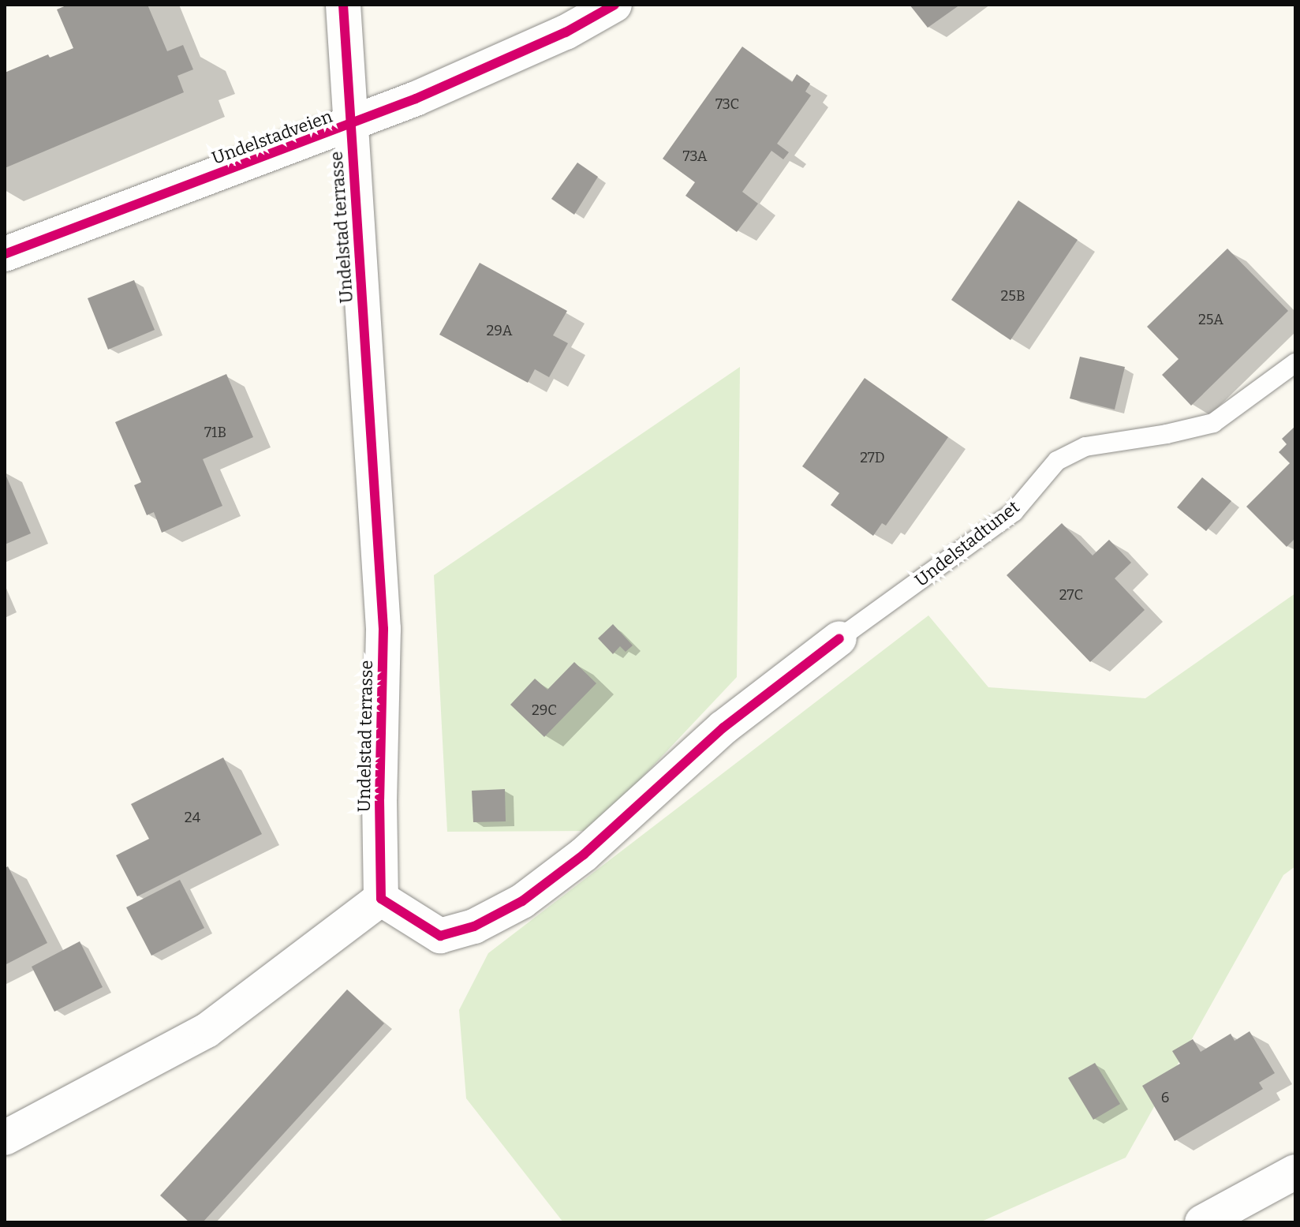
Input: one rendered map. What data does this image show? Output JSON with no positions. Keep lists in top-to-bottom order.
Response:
{
  "streets": {
    "street": ["Undelstadveien", "Undelstad terrasse"],
    "lane": ["Undelstadtunet"]
  },
  "crossings": [
    ["Undelstadveien", "Undelstad terrasse"]
  ],
  "house_numbers": [
    "73C",
    "73A",
    "25B",
    "25A",
    "29A",
    "71B",
    "27D",
    "27C",
    "29C",
    "24",
    "6"
  ]
}
